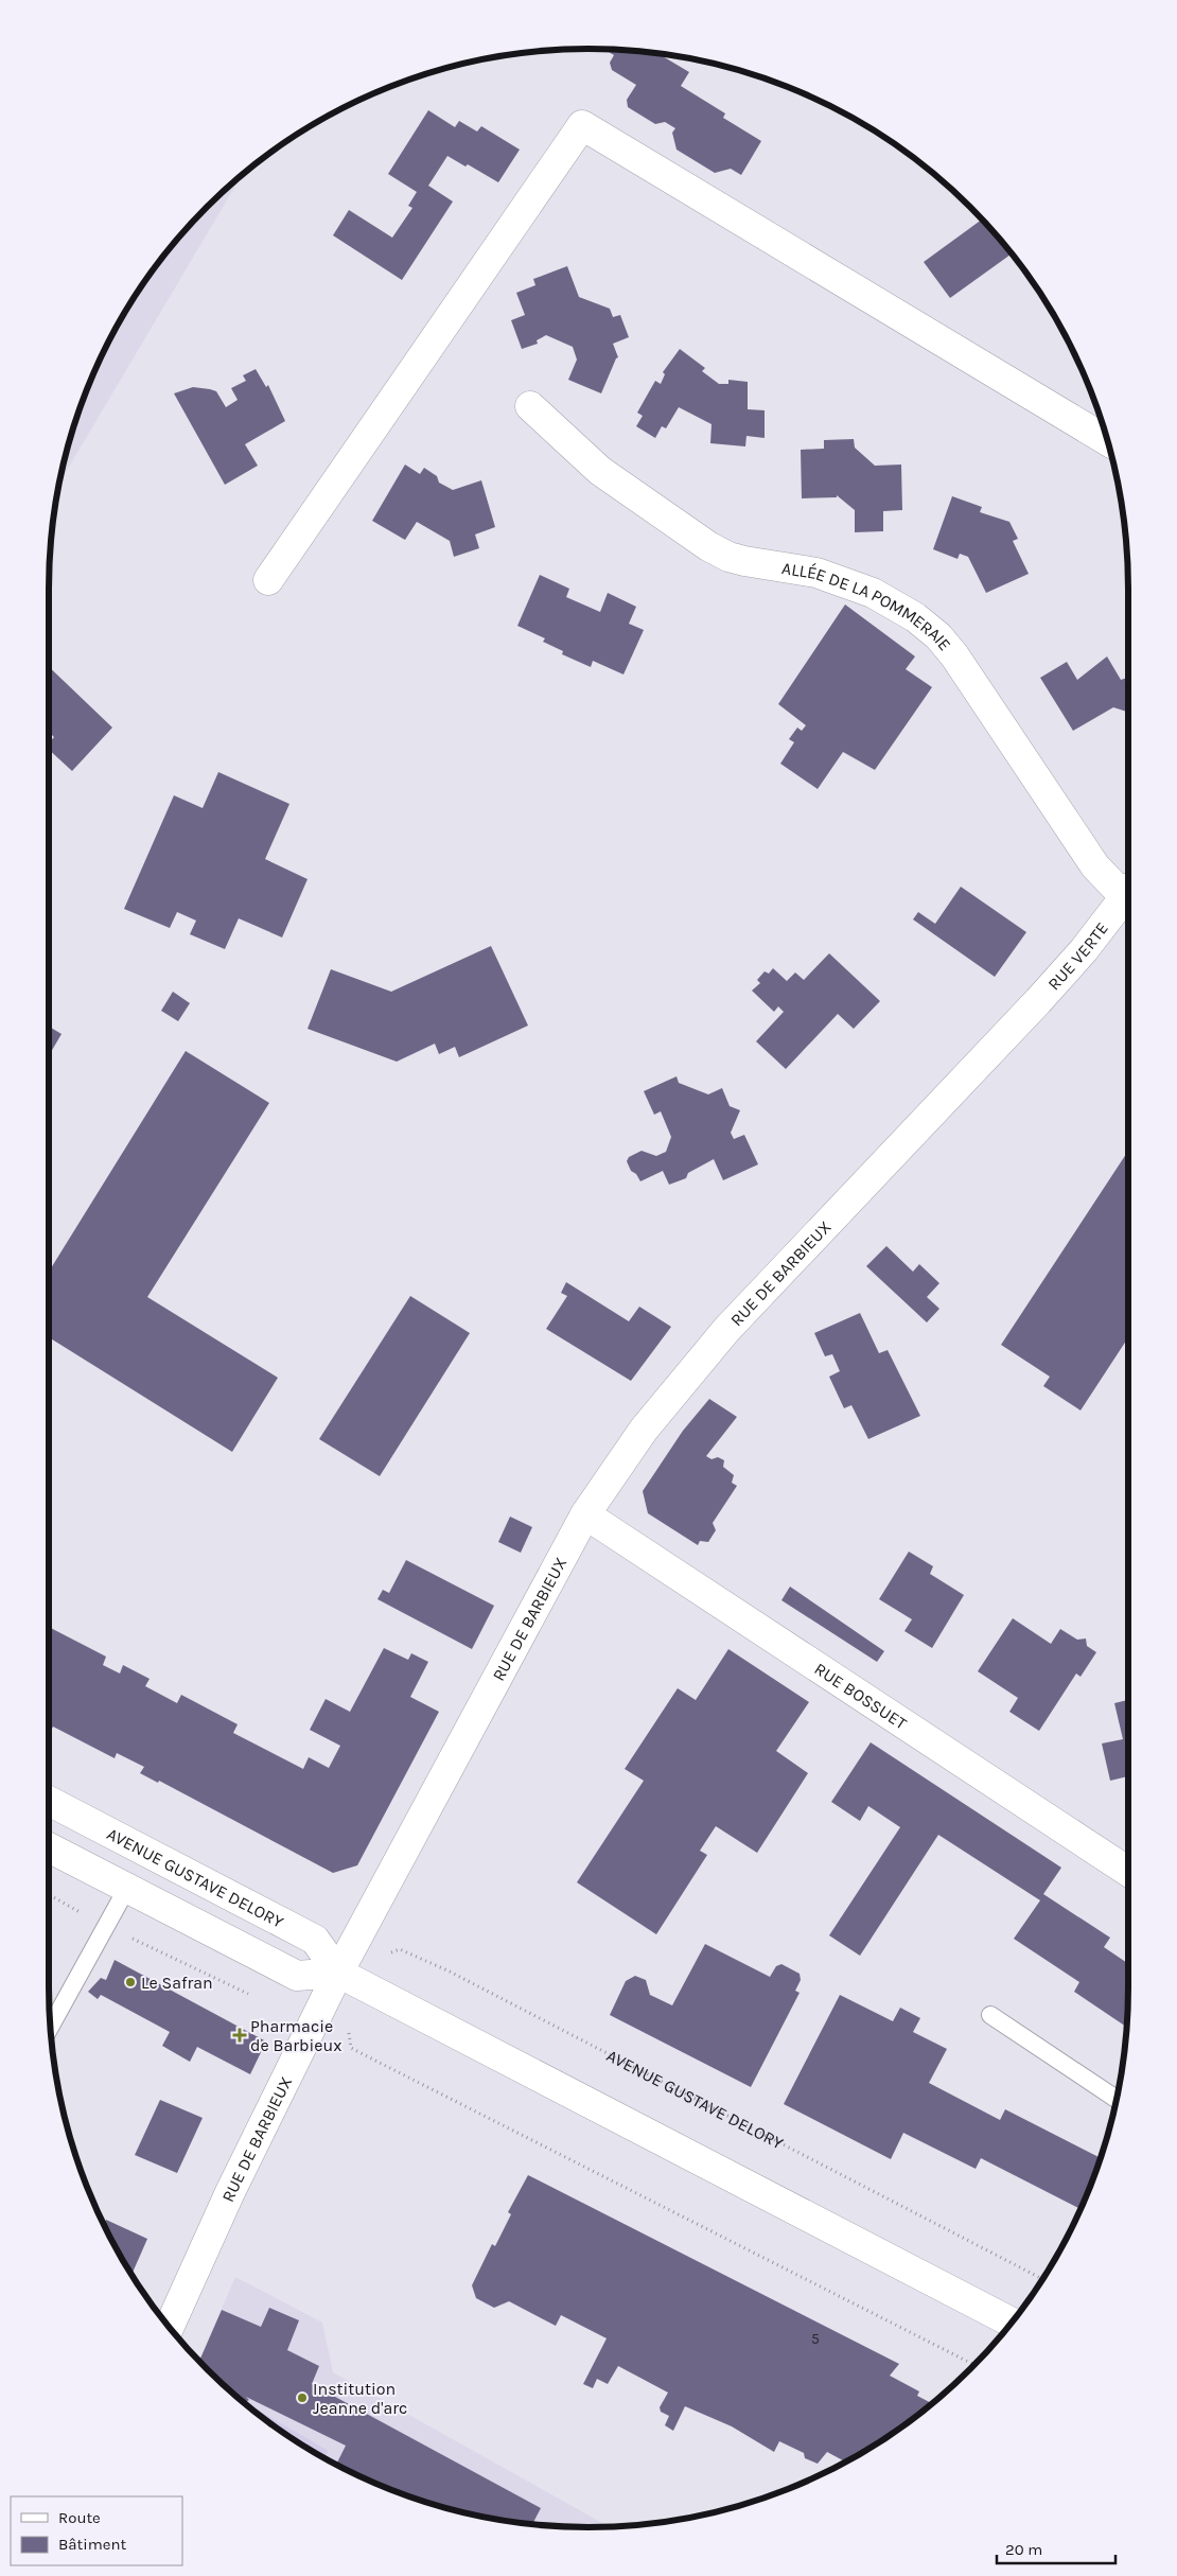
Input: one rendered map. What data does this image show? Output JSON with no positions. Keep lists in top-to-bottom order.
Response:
{
  "streets": {
    "street": [
      "ALLÉE DE LA POMMERAIE",
      "RUE VERTE",
      "RUE DE BARBIEUX",
      "RUE BOSSUET",
      "AVENUE GUSTAVE DELORY"
    ]
  },
  "crossings": [
    ["RUE VERTE", "RUE DE BARBIEUX"],
    ["RUE DE BARBIEUX", "RUE BOSSUET"],
    ["RUE DE BARBIEUX", "AVENUE GUSTAVE DELORY"]
  ],
  "places": {
    "other": ["Le Safran", "Institution Jeanne d'arc"],
    "health": ["Pharmacie de Barbieux"]
  },
  "house_numbers": ["5"],
  "legend": ["Route", "Bâtiment"],
  "scale_bar": "20 m"
}
